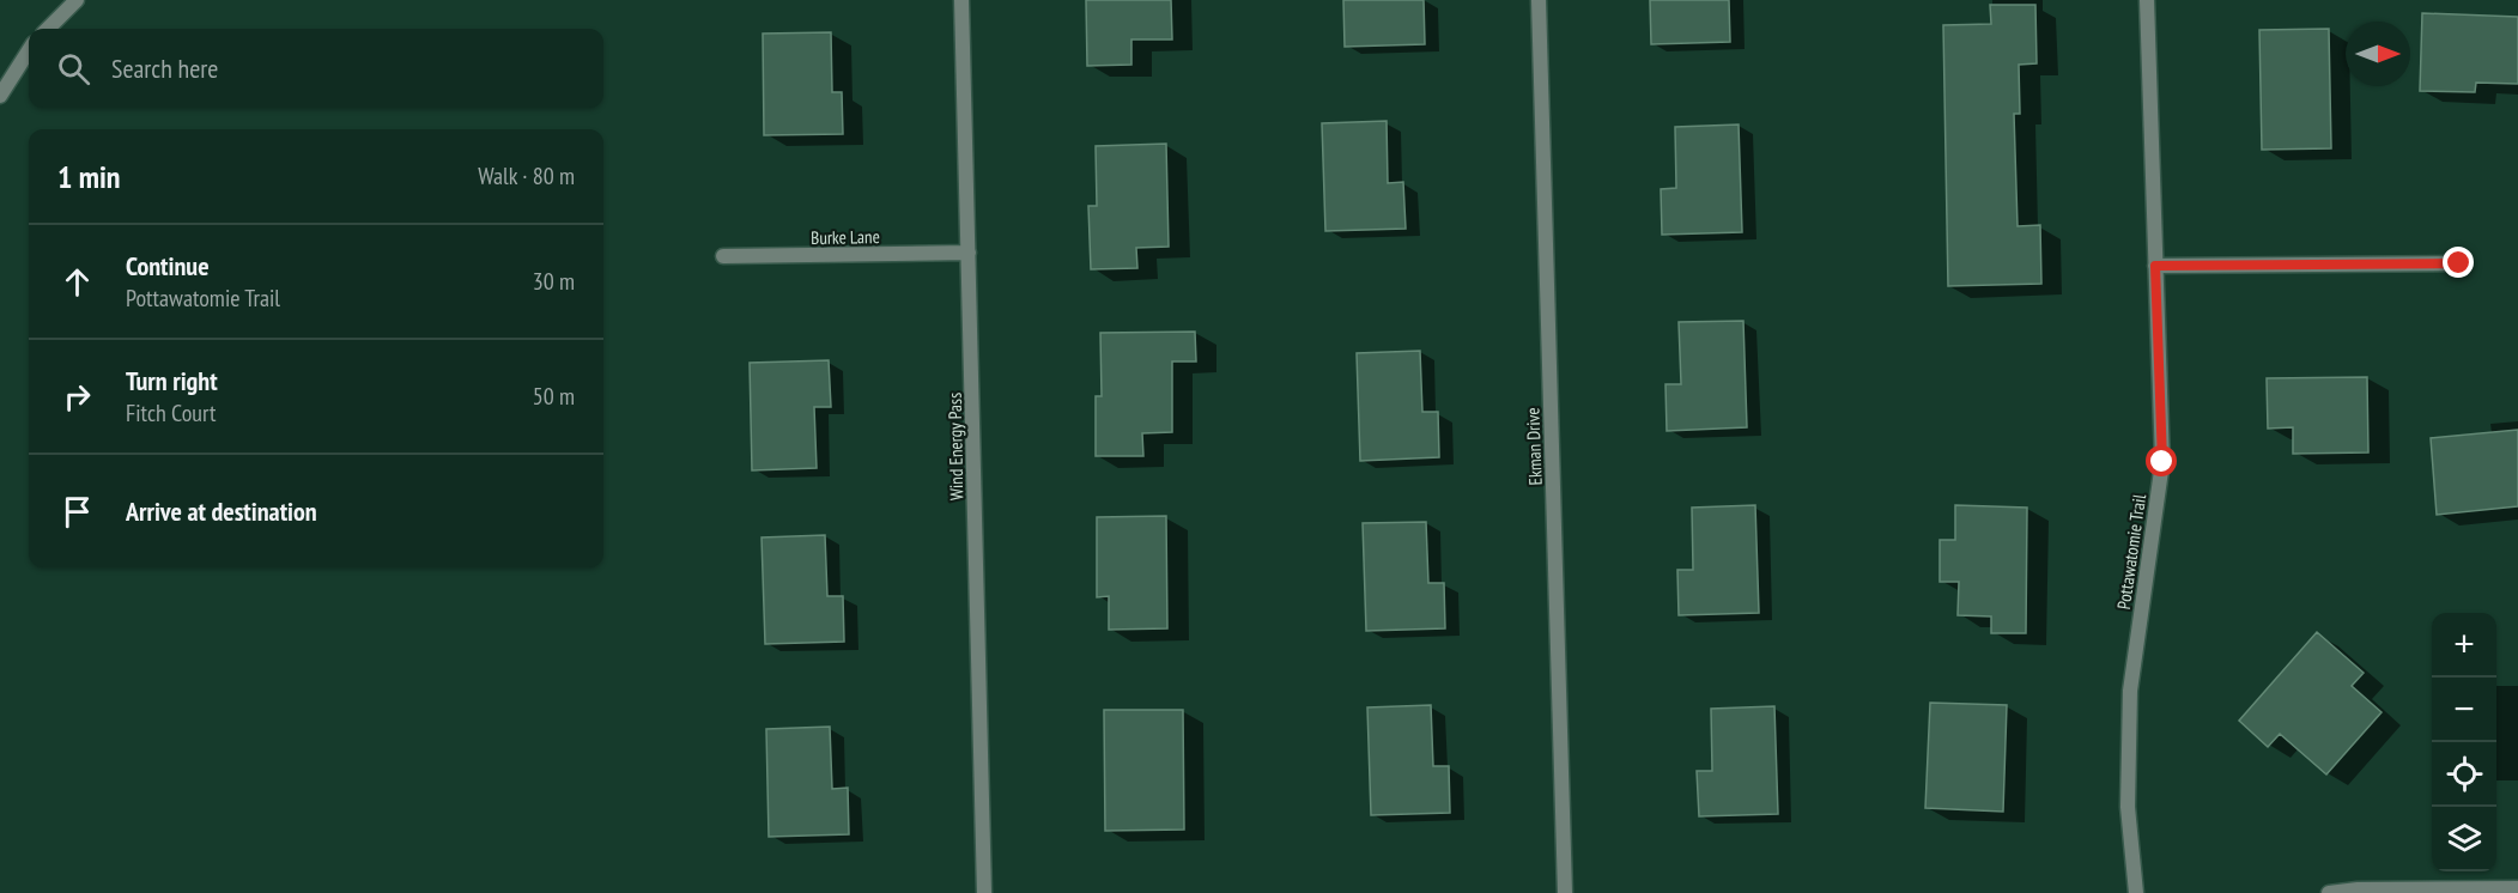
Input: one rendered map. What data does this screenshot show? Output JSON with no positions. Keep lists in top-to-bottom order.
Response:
{
  "streets": {
    "street": [
      "Burke Lane",
      "Wind Energy Pass",
      "Ekman Drive",
      "Pottawatomie Trail"
    ]
  },
  "crossings": [
    ["Burke Lane", "Wind Energy Pass"]
  ],
  "north": "right",
  "page": {
    "search": "Search here",
    "heading": ["1 min", "Walk · 80 m"],
    "list": [
      ["Continue", "Pottawatomie Trail", "30 m"],
      ["Turn right", "Fitch Court", "50 m"],
      "Arrive at destination"
    ],
    "map_buttons": ["+", "−"]
  }
}
